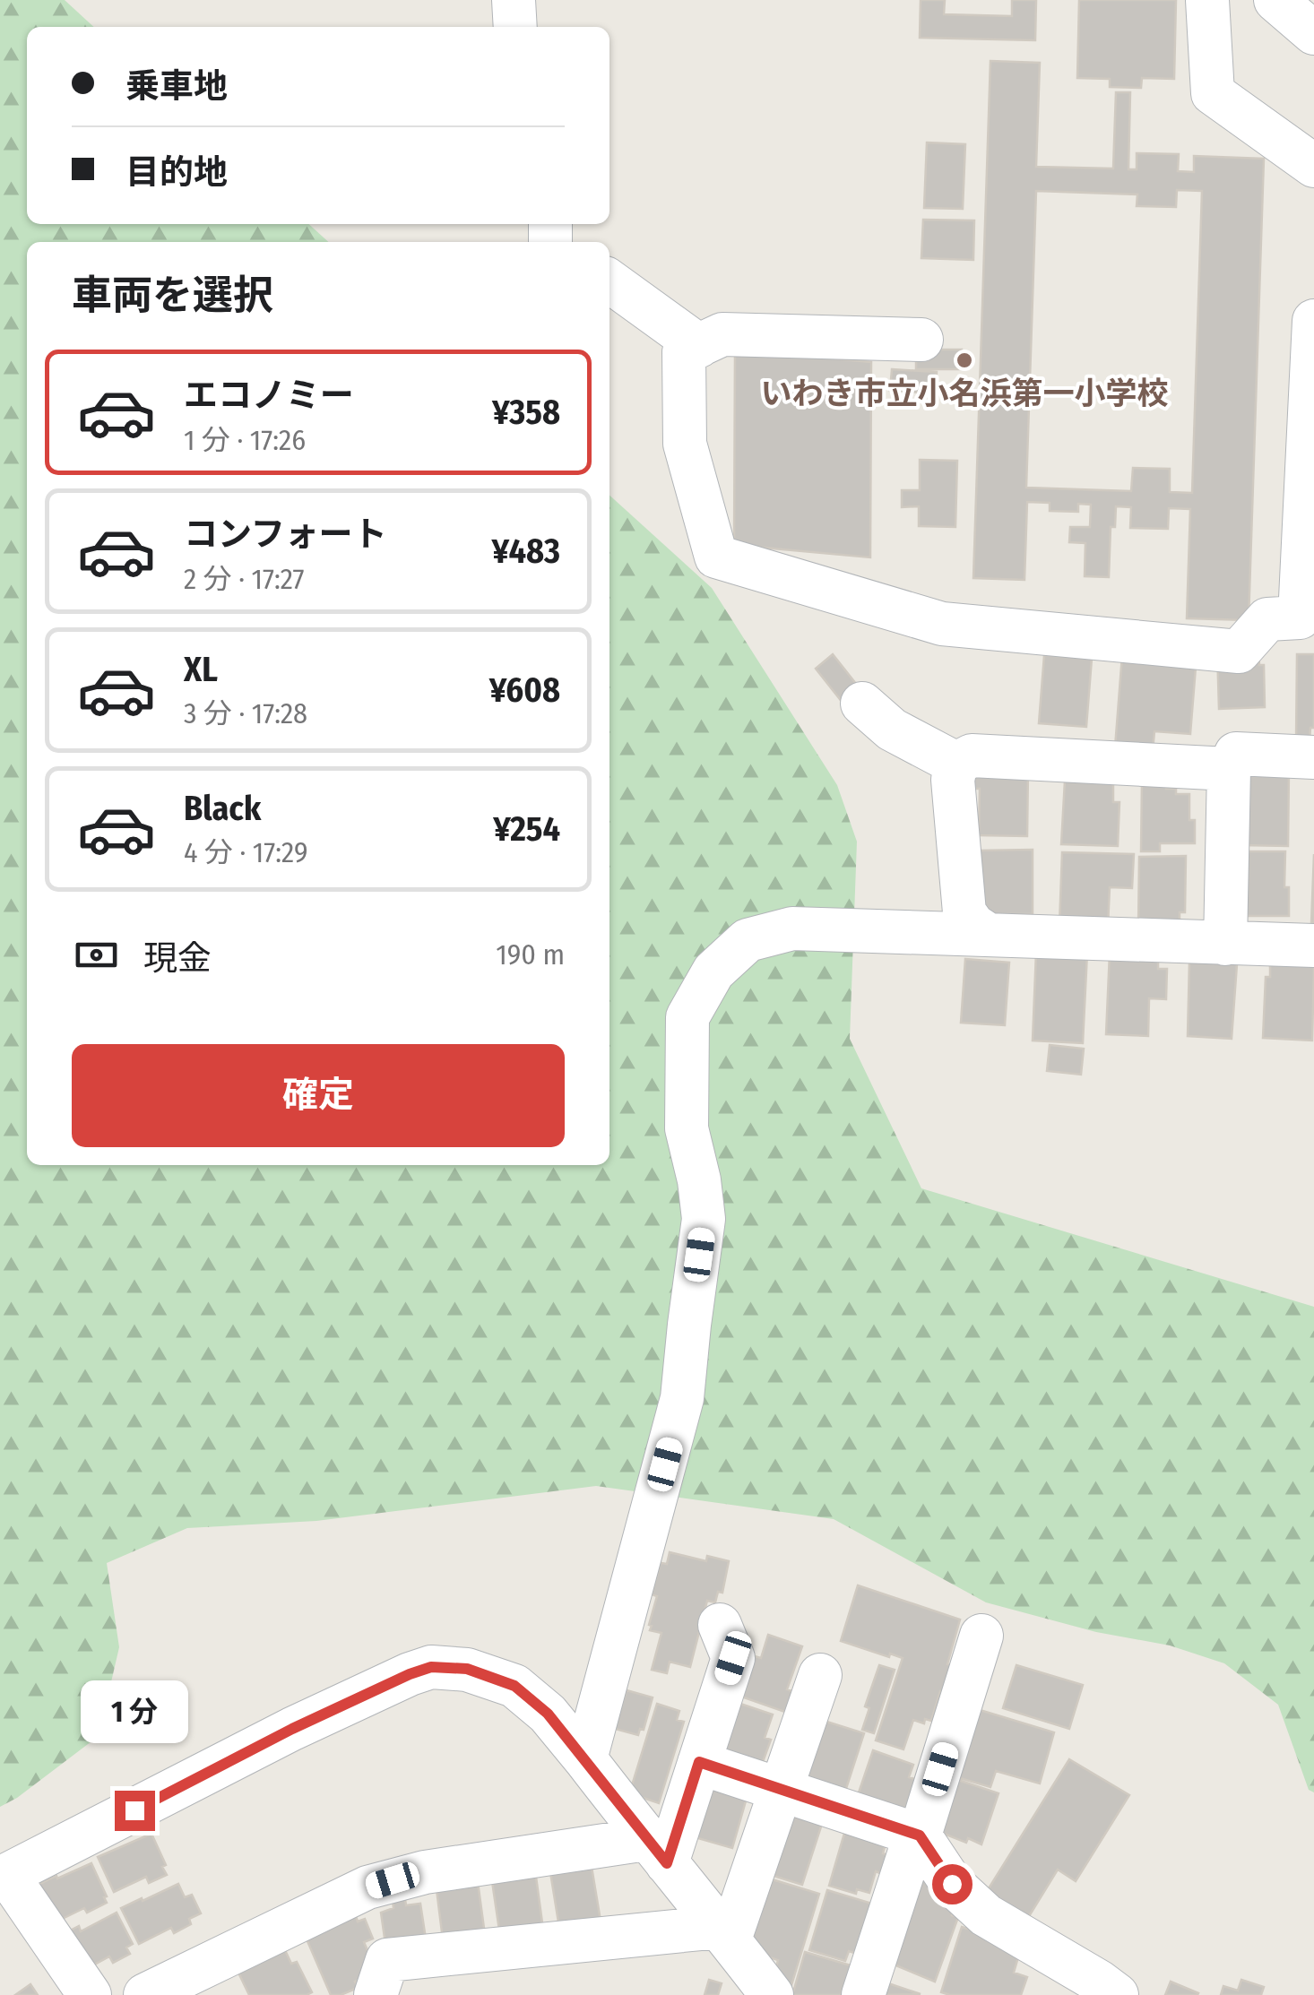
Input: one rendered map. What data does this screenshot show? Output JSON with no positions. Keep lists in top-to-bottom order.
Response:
{
  "places": ["いわき市立小名浜第一小学校"],
  "page": {
    "banner": ["乗車地", "目的地"],
    "heading": "車両を選択",
    "list": [
      {
        "name": "エコノミー",
        "note": "1 分 · 17:26",
        "value": "¥358"
      },
      {
        "name": "コンフォート",
        "note": "2 分 · 17:27",
        "value": "¥483"
      },
      {
        "name": "XL",
        "note": "3 分 · 17:28",
        "value": "¥608"
      },
      {
        "name": "Black",
        "note": "4 分 · 17:29",
        "value": "¥254"
      }
    ],
    "pay": ["現金", "190 m"],
    "buttons": "確定",
    "bubble": "1 分"
  }
}
